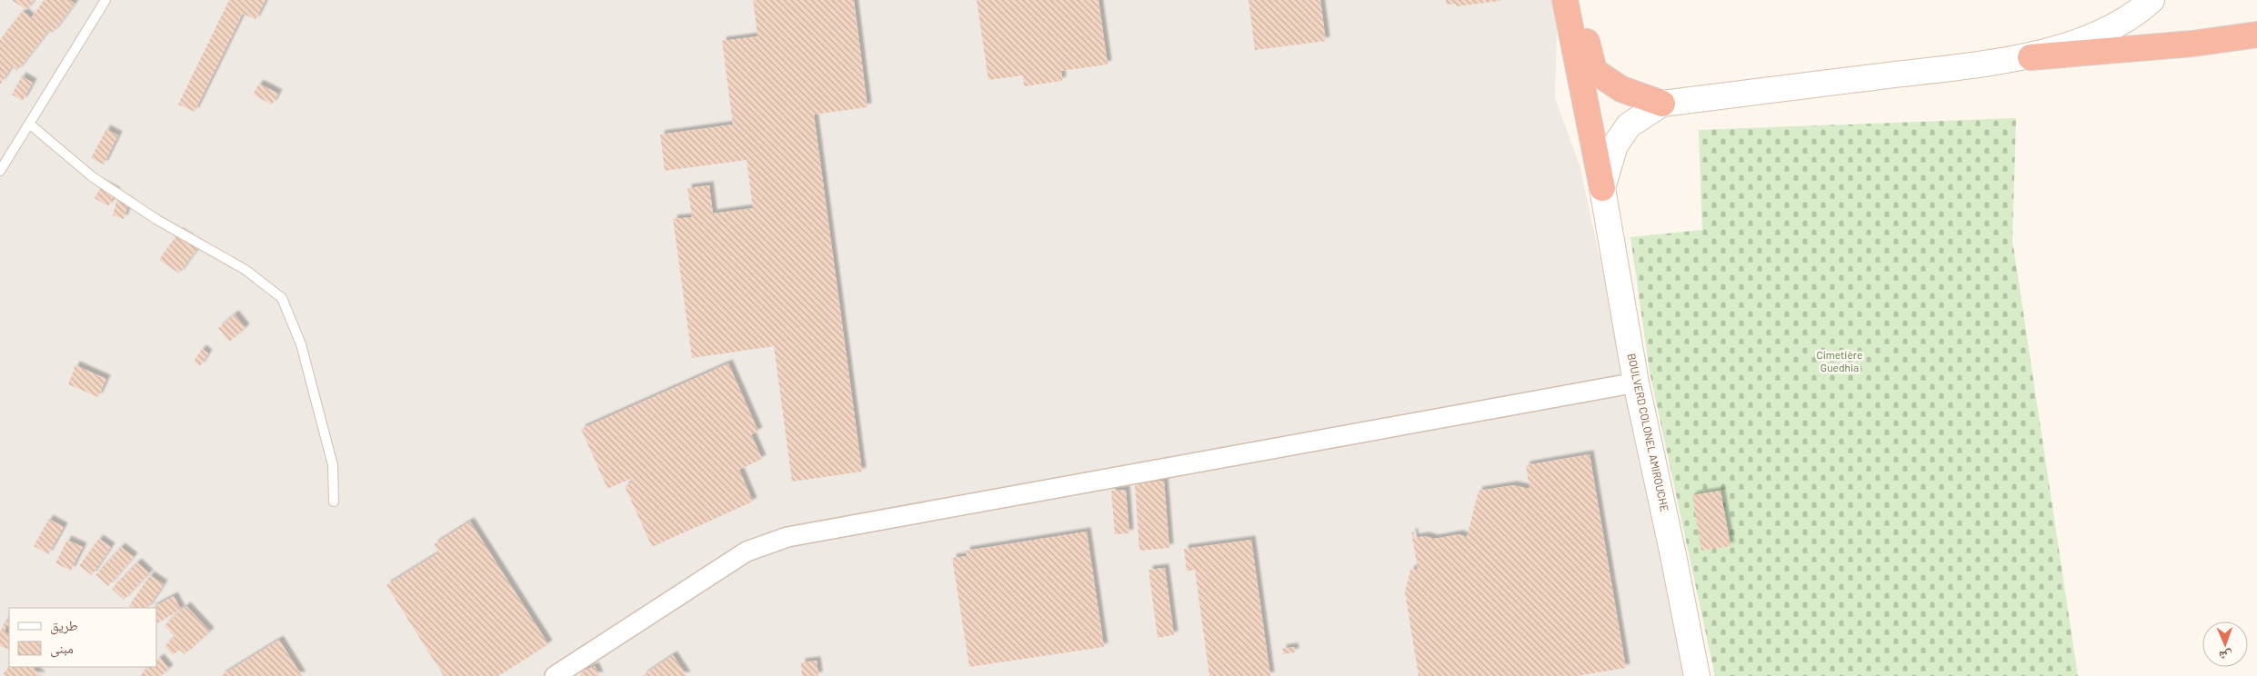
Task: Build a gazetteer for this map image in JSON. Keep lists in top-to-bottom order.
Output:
{
  "streets": {
    "main road": ["BOULVERD COLONEL AMIROUCHE"]
  },
  "parks": ["Cimetière Guedhia"],
  "legend": ["طريق", "مبنى"],
  "north": "bottom"
}
